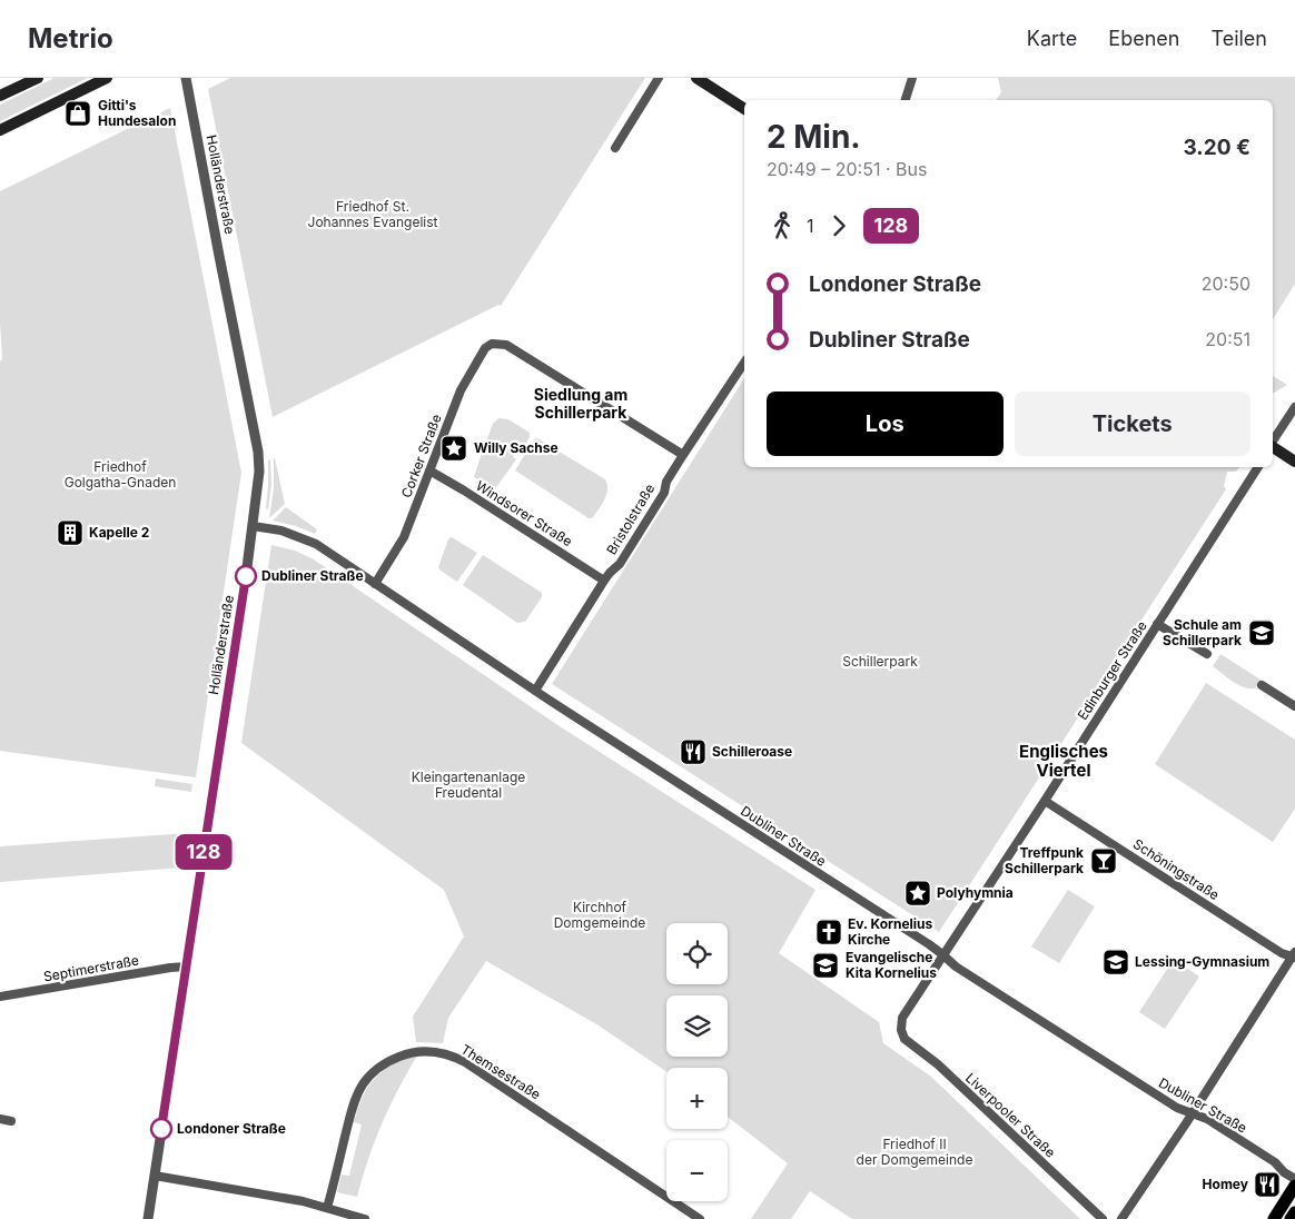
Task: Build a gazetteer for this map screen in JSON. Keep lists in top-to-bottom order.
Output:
{
  "streets": {
    "street": [
      "Holländerstraße",
      "Corker Straße",
      "Windsorer Straße",
      "Bristolstraße",
      "Edinburger Straße",
      "Dubliner Straße",
      "Schöningstraße",
      "Septimerstraße",
      "Themsestraße",
      "Liverpooler Straße"
    ]
  },
  "crossings": [
    ["Holländerstraße", "Dubliner Straße"],
    ["Holländerstraße", "Septimerstraße"],
    ["Corker Straße", "Windsorer Straße"],
    ["Corker Straße", "Bristolstraße"],
    ["Corker Straße", "Dubliner Straße"],
    ["Windsorer Straße", "Bristolstraße"],
    ["Bristolstraße", "Dubliner Straße"],
    ["Edinburger Straße", "Dubliner Straße"],
    ["Edinburger Straße", "Schöningstraße"],
    ["Edinburger Straße", "Liverpooler Straße"]
  ],
  "districts": ["Siedlung am Schillerpark", "Englisches Viertel"],
  "parks": [
    "Friedhof St. Johannes Evangelist",
    "Friedhof Golgatha-Gnaden",
    "Schillerpark",
    "Kleingartenanlage Freudental",
    "Kirchhof Domgemeinde",
    "Friedhof II der Domgemeinde"
  ],
  "places": {
    "shop": ["Gitti's Hundesalon"],
    "place": ["Willy Sachse", "Polyhymnia"],
    "building": ["Kapelle 2"],
    "other": ["Dubliner Straße", "Londoner Straße"],
    "school or university": ["Schule am Schillerpark", "Lessing-Gymnasium", "Evangelische Kita Kornelius"],
    "restaurant": ["Schilleroase", "Homey"],
    "bar": ["Treffpunk Schillerpark"],
    "church": ["Ev. Kornelius Kirche"]
  },
  "lines": ["bus line 128"],
  "page": {
    "header": "Metrio",
    "nav": ["Karte", "Ebenen", "Teilen"],
    "on_map": "128",
    "heading": ["2 Min.", "20:49 – 20:51 · Bus", "3.20 €"],
    "legs": ["1", "128"],
    "list": [
      {
        "name": "Londoner Straße",
        "value": "20:50"
      },
      {
        "name": "Dubliner Straße",
        "value": "20:51"
      }
    ],
    "buttons": ["Los", "Tickets"],
    "map_buttons": ["+", "−"]
  }
}
